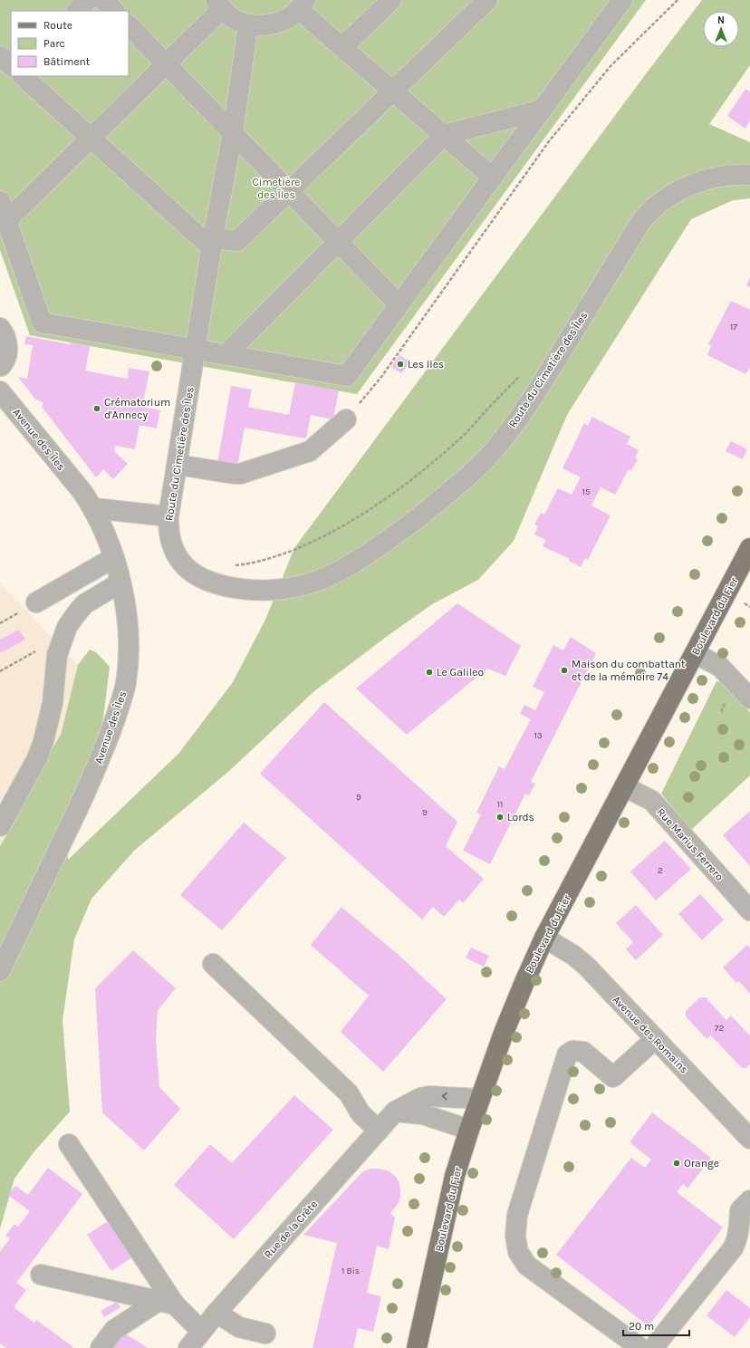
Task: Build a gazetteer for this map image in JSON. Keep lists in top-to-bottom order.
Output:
{
  "streets": {
    "main road": ["Boulevard du Fier"],
    "street": [
      "Route du Cimetière des Îles",
      "Avenue des Îles",
      "Rue Marius Ferrero",
      "Avenue des Romains",
      "Rue de la Crête"
    ]
  },
  "crossings": [
    ["Boulevard du Fier", "Rue Marius Ferrero"],
    ["Boulevard du Fier", "Avenue des Romains"],
    ["Boulevard du Fier", "Rue de la Crête"]
  ],
  "parks": ["Cimetière des Îles"],
  "places": [
    "Les Iles",
    "Crématorium d'Annecy",
    "Maison du combattant et de la mémoire 74",
    "Le Galileo",
    "Lords",
    "Orange"
  ],
  "house_numbers": [
    "17",
    "15",
    "13",
    "9",
    "11",
    "9",
    "2",
    "72",
    "1 Bis"
  ],
  "legend": ["Route", "Parc", "Bâtiment"],
  "scale_bar": "20 m",
  "north": "top"
}
